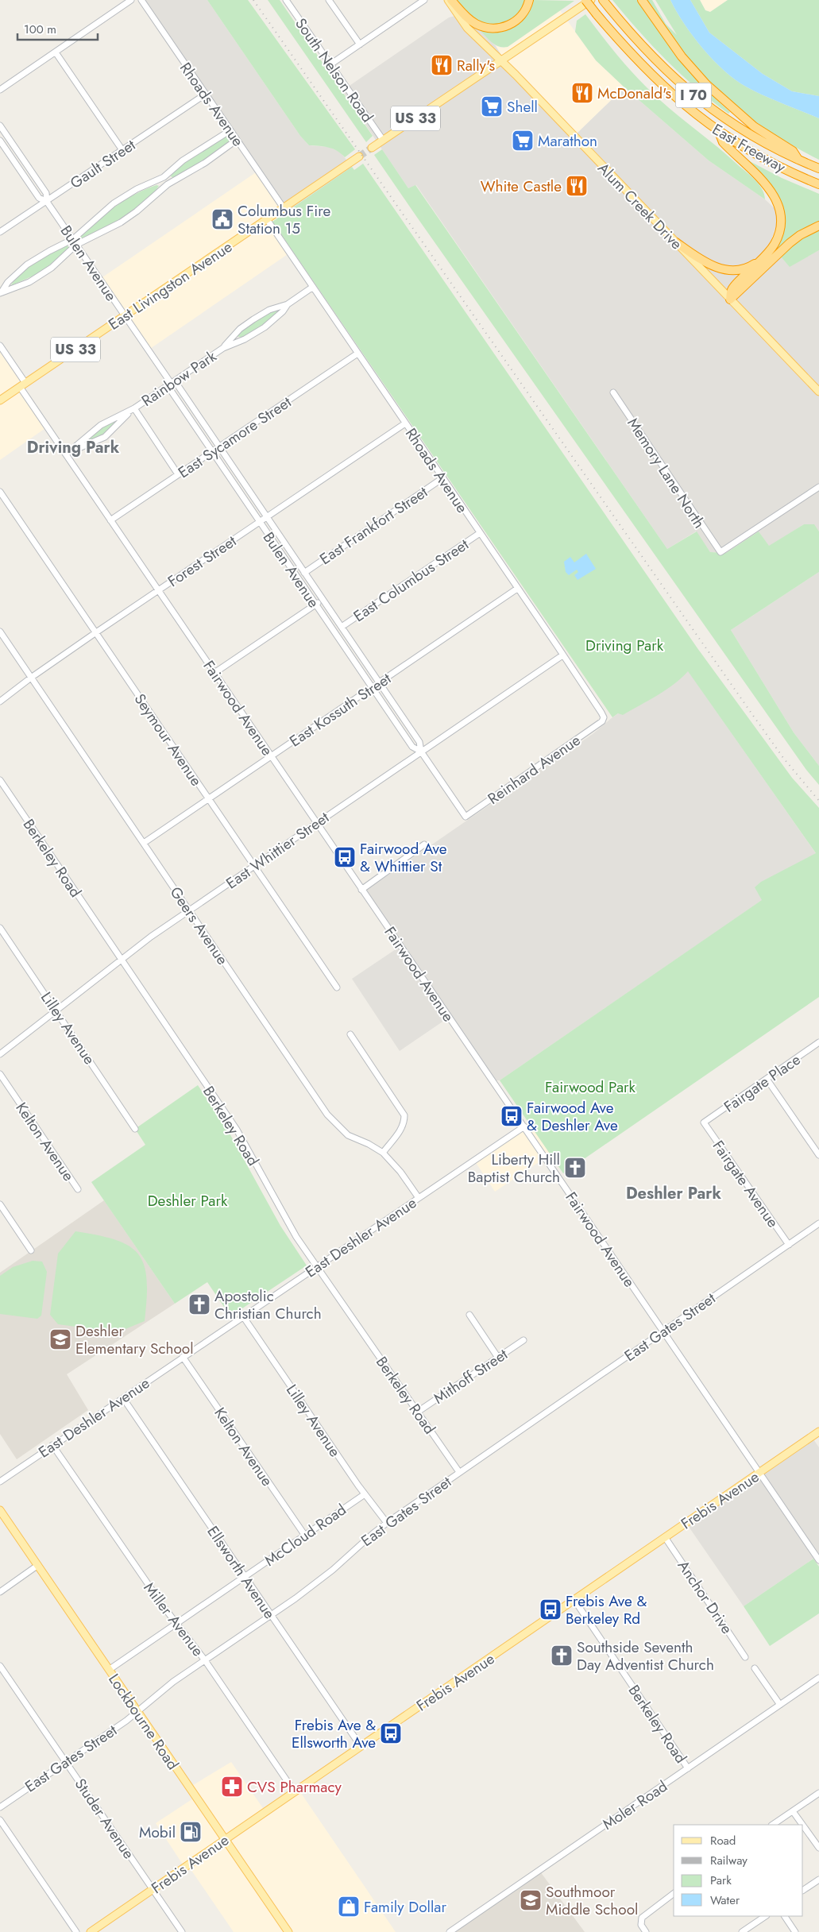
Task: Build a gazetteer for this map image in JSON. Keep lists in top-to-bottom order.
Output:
{
  "streets": {
    "highway": ["I 70", "East Freeway"],
    "main road": [
      "US 33",
      "Alum Creek Drive",
      "East Livingston Avenue",
      "Frebis Avenue",
      "Lockbourne Road"
    ],
    "street": [
      "South Nelson Road",
      "Rhoads Avenue",
      "Gault Street",
      "Bulen Avenue",
      "Rainbow Park",
      "East Sycamore Street",
      "Memory Lane North",
      "East Frankfort Street",
      "Forest Street",
      "East Columbus Street",
      "Fairwood Avenue",
      "East Kossuth Street",
      "Seymour Avenue",
      "Reinhard Avenue",
      "East Whittier Street",
      "Berkeley Road",
      "Geers Avenue",
      "Lilley Avenue",
      "Fairgate Place",
      "Kelton Avenue",
      "Fairgate Avenue",
      "East Deshler Avenue",
      "East Gates Street",
      "Mithoff Street",
      "McCloud Road",
      "Ellsworth Avenue",
      "Anchor Drive",
      "Miller Avenue",
      "Moler Road",
      "Studer Avenue"
    ]
  },
  "crossings": [
    ["South Nelson Road", "US 33"],
    ["Rhoads Avenue", "Gault Street"],
    ["Rhoads Avenue", "East Livingston Avenue"],
    ["Rhoads Avenue", "Rainbow Park"],
    ["Rhoads Avenue", "East Sycamore Street"],
    ["Rhoads Avenue", "East Frankfort Street"],
    ["Rhoads Avenue", "Forest Street"],
    ["Rhoads Avenue", "East Columbus Street"],
    ["Rhoads Avenue", "East Kossuth Street"],
    ["Rhoads Avenue", "Reinhard Avenue"],
    ["Rhoads Avenue", "East Whittier Street"],
    ["US 33", "Alum Creek Drive"],
    ["Gault Street", "Bulen Avenue"],
    ["Bulen Avenue", "East Livingston Avenue"],
    ["Bulen Avenue", "Rainbow Park"],
    ["Bulen Avenue", "East Sycamore Street"],
    ["Bulen Avenue", "East Frankfort Street"],
    ["Bulen Avenue", "Forest Street"],
    ["Bulen Avenue", "East Columbus Street"],
    ["Bulen Avenue", "East Kossuth Street"],
    ["Bulen Avenue", "Reinhard Avenue"],
    ["Bulen Avenue", "East Whittier Street"],
    ["East Livingston Avenue", "Fairwood Avenue"],
    ["Rainbow Park", "Fairwood Avenue"],
    ["East Sycamore Street", "Fairwood Avenue"],
    ["Forest Street", "Fairwood Avenue"],
    ["Forest Street", "Seymour Avenue"],
    ["Forest Street", "Geers Avenue"],
    ["Fairwood Avenue", "East Kossuth Street"],
    ["Fairwood Avenue", "East Whittier Street"],
    ["Fairwood Avenue", "East Deshler Avenue"],
    ["Fairwood Avenue", "East Gates Street"],
    ["Fairwood Avenue", "Frebis Avenue"],
    ["East Kossuth Street", "Seymour Avenue"],
    ["East Kossuth Street", "Geers Avenue"],
    ["Seymour Avenue", "East Whittier Street"],
    ["East Whittier Street", "Berkeley Road"],
    ["East Whittier Street", "Geers Avenue"],
    ["East Whittier Street", "Lilley Avenue"],
    ["Berkeley Road", "East Deshler Avenue"],
    ["Berkeley Road", "East Gates Street"],
    ["Berkeley Road", "Mithoff Street"],
    ["Berkeley Road", "Frebis Avenue"],
    ["Berkeley Road", "Moler Road"],
    ["Geers Avenue", "East Deshler Avenue"],
    ["Lilley Avenue", "East Deshler Avenue"],
    ["Lilley Avenue", "East Gates Street"],
    ["Lilley Avenue", "McCloud Road"],
    ["Fairgate Place", "Fairgate Avenue"],
    ["Kelton Avenue", "East Deshler Avenue"],
    ["Kelton Avenue", "McCloud Road"],
    ["Fairgate Avenue", "East Gates Street"],
    ["East Deshler Avenue", "Ellsworth Avenue"],
    ["East Deshler Avenue", "Miller Avenue"],
    ["East Gates Street", "Ellsworth Avenue"],
    ["East Gates Street", "Miller Avenue"],
    ["East Gates Street", "Lockbourne Road"],
    ["East Gates Street", "Studer Avenue"],
    ["Frebis Avenue", "Ellsworth Avenue"],
    ["Frebis Avenue", "Anchor Drive"],
    ["Frebis Avenue", "Miller Avenue"],
    ["Frebis Avenue", "Lockbourne Road"],
    ["Frebis Avenue", "Studer Avenue"],
    ["McCloud Road", "Ellsworth Avenue"],
    ["McCloud Road", "Miller Avenue"],
    ["McCloud Road", "Lockbourne Road"]
  ],
  "districts": ["Driving Park", "Deshler Park"],
  "parks": ["Driving Park", "Fairwood Park", "Deshler Park"],
  "places": {
    "restaurant": ["Rally's", "McDonald's", "White Castle"],
    "supermarket": ["Shell", "Marathon"],
    "public building": ["Columbus Fire Station 15"],
    "bus stop": [
      "Fairwood Ave & Whittier St",
      "Fairwood Ave & Deshler Ave",
      "Frebis Ave & Berkeley Rd",
      "Frebis Ave & Ellsworth Ave"
    ],
    "church": ["Liberty Hill Baptist Church", "Apostolic Christian Church", "Southside Seventh Day Adventist Church"],
    "school or university": ["Deshler Elementary School", "Southmoor Middle School"],
    "pharmacy": ["CVS Pharmacy"],
    "fuel station": ["Mobil"],
    "shop": ["Family Dollar"]
  },
  "legend": [
    "Road",
    "Railway",
    "Park",
    "Water"
  ],
  "scale_bar": "100 m"
}
